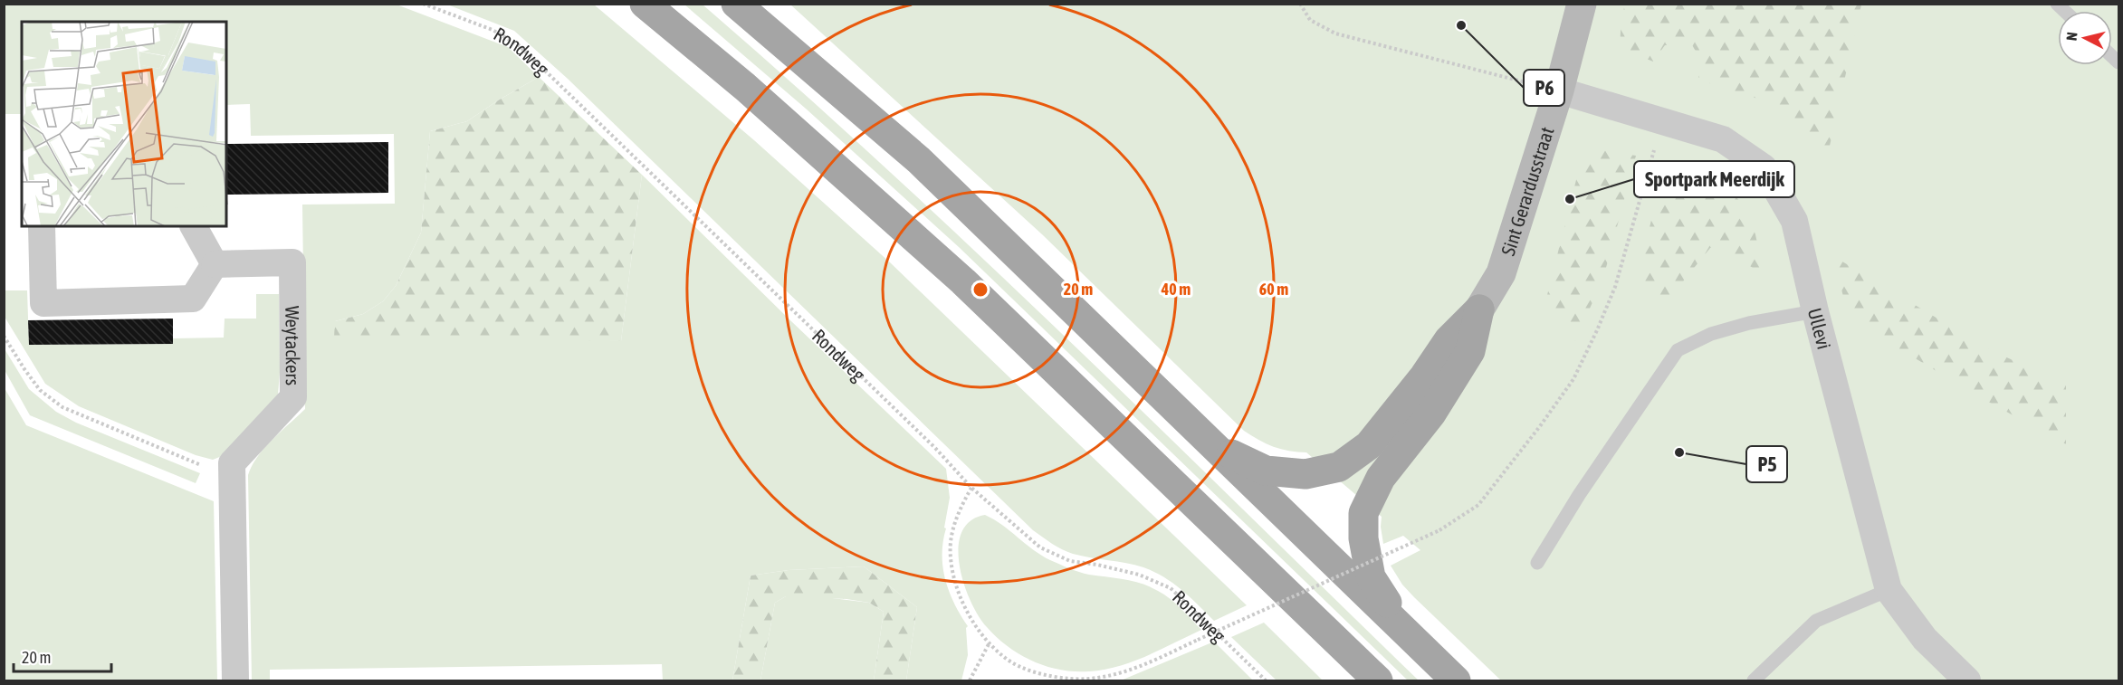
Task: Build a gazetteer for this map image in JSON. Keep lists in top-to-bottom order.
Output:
{
  "streets": {
    "street": ["Sint Gerardusstraat", "Ullevi", "Weytackers"],
    "path": ["Rondweg"]
  },
  "crossings": [
    ["Sint Gerardusstraat", "Ullevi"]
  ],
  "places": ["P6", "Sportpark Meerdijk", "P5"],
  "scale_bar": "20 m",
  "north": "left",
  "rings": ["20 m", "40 m", "60 m"]
}
